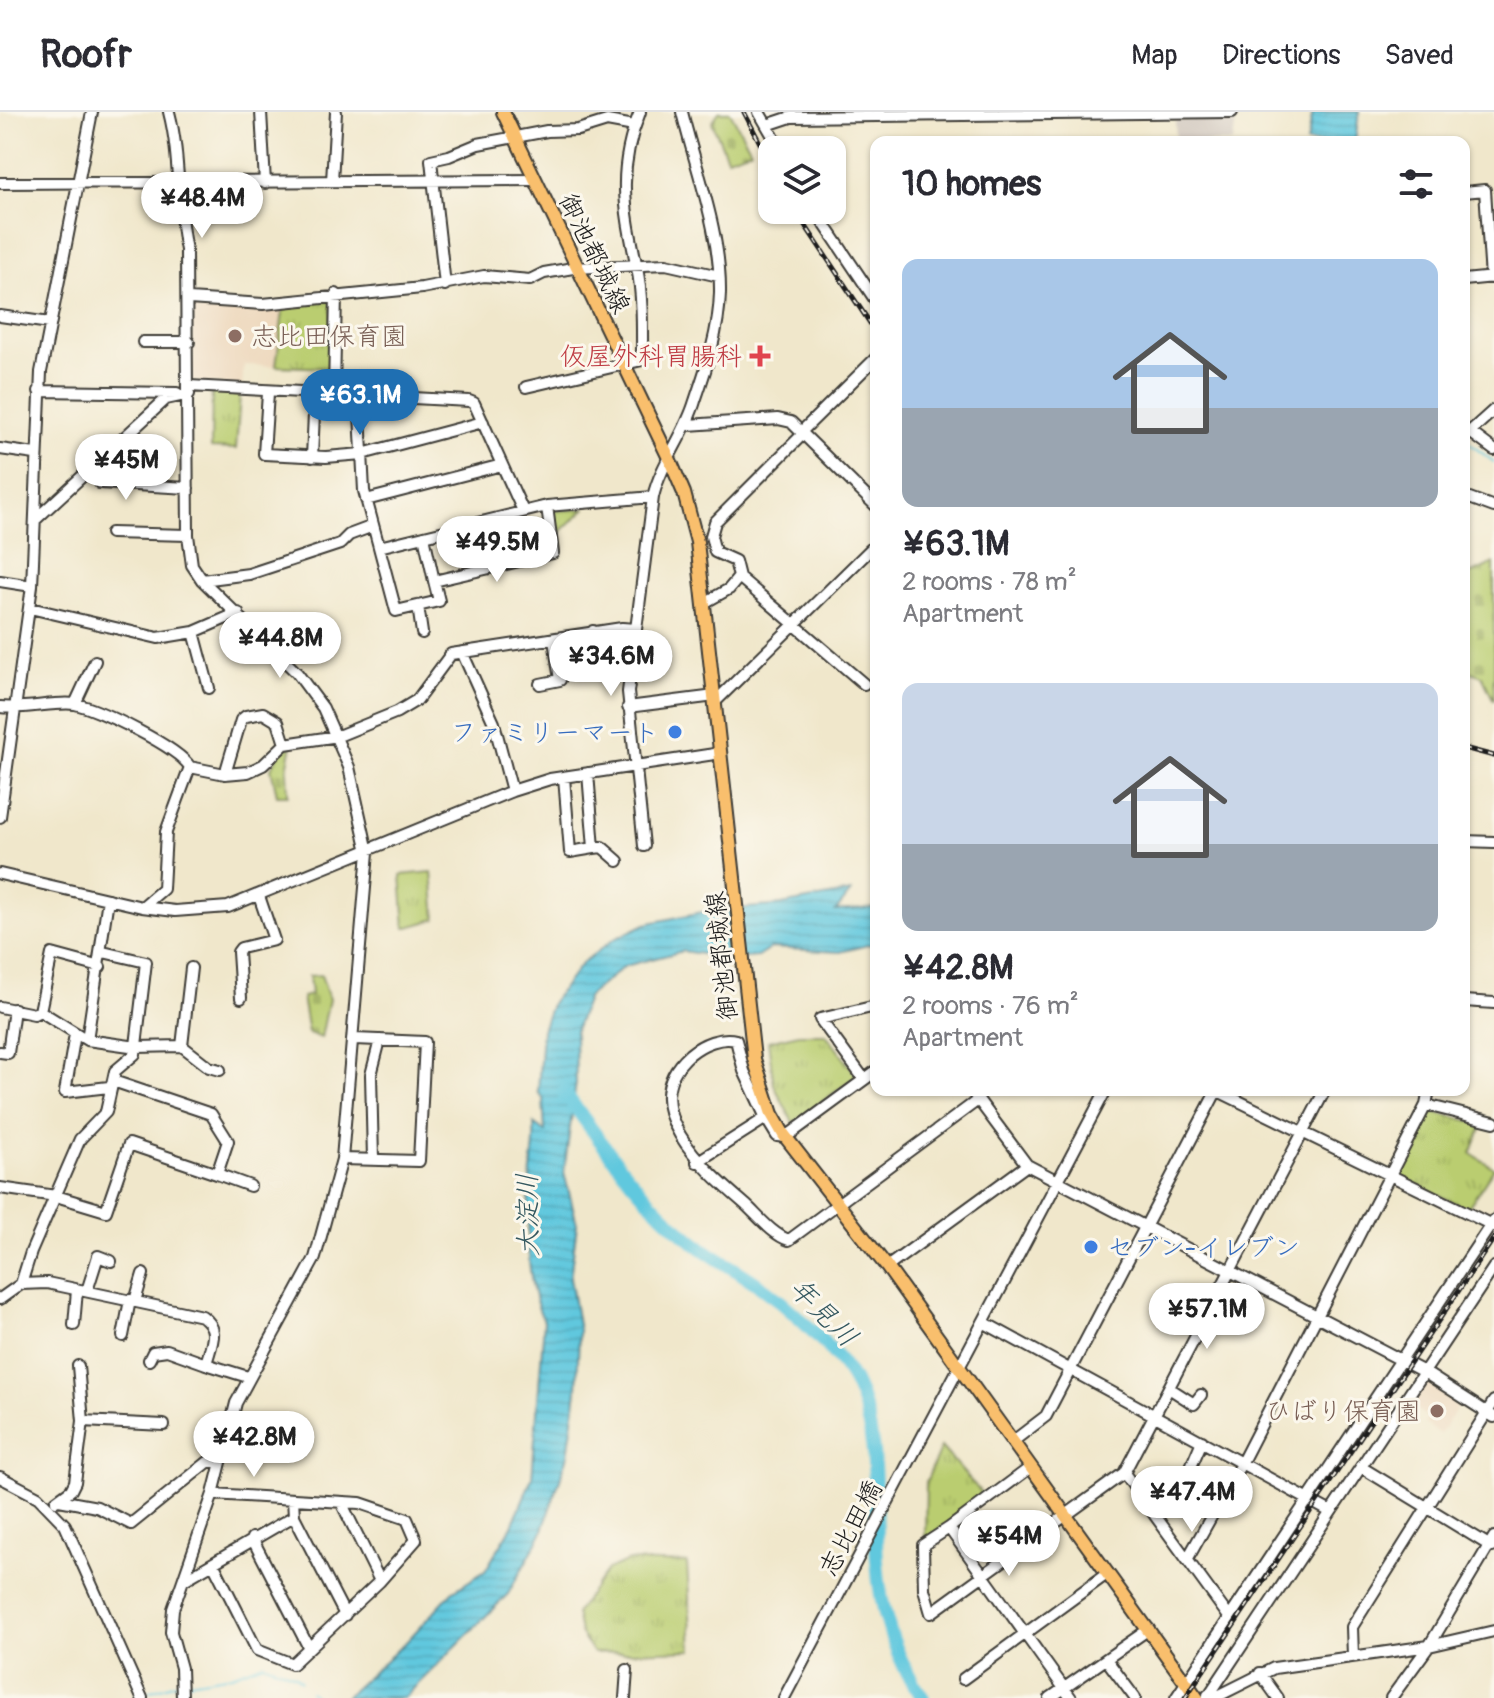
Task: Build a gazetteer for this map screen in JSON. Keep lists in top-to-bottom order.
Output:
{
  "streets": {
    "main road": ["御池都城線"],
    "street": ["志比田橋"]
  },
  "crossings": [
    ["御池都城線", "志比田橋"]
  ],
  "water": ["大淀川", "年見川"],
  "places": {
    "other": [
      "志比田保育園",
      "ファミリーマート",
      "セブン-イレブン",
      "ひばり保育園"
    ],
    "health": ["仮屋外科胃腸科"]
  },
  "page": {
    "header": "Roofr",
    "nav": ["Map", "Directions", "Saved"],
    "heading": "10 homes",
    "price": [
      "¥48.4M",
      "¥63.1M",
      "¥45M",
      "¥49.5M",
      "¥44.8M",
      "¥34.6M",
      "¥57.1M",
      "¥42.8M",
      "¥47.4M",
      "¥54M"
    ],
    "list": [
      {
        "name": "¥63.1M",
        "note": "2 rooms · 78 m² · Apartment"
      },
      {
        "name": "¥42.8M",
        "note": "2 rooms · 76 m² · Apartment"
      }
    ]
  }
}
